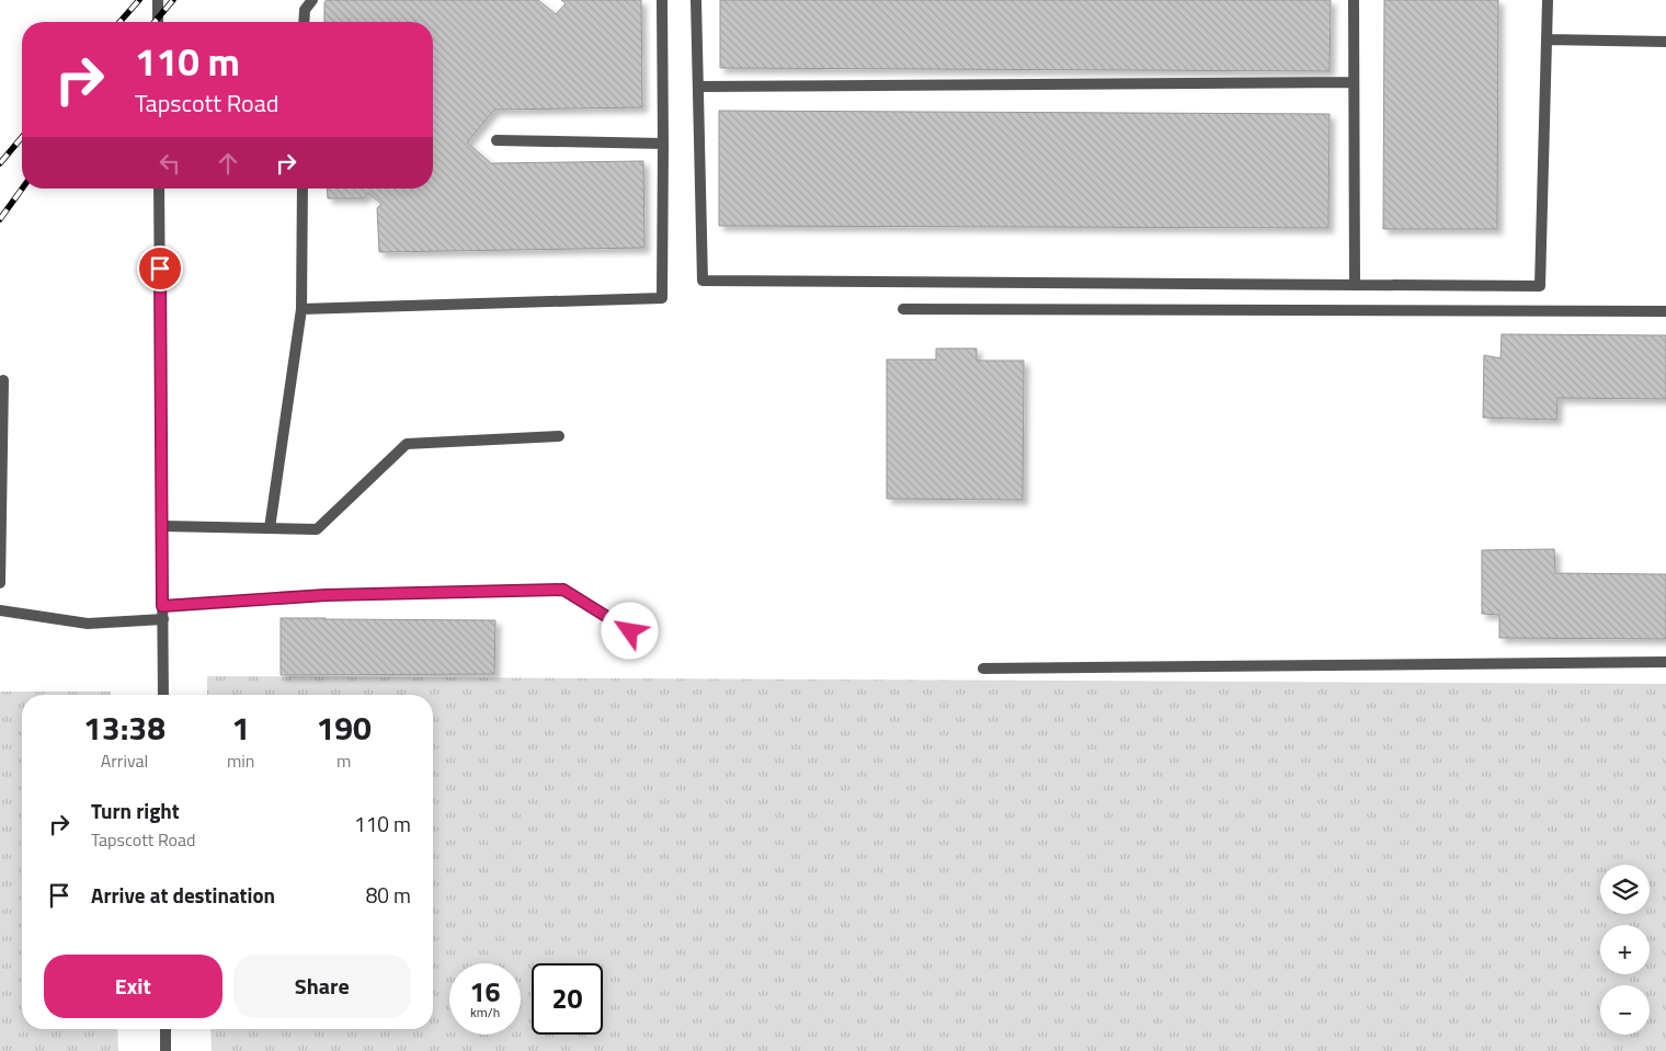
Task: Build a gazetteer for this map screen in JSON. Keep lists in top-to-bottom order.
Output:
{
  "page": {
    "turn": ["110 m", "Tapscott Road"],
    "eta": [
      "13:38",
      "Arrival",
      "1",
      "min",
      "190",
      "m"
    ],
    "list": [
      {
        "name": "Turn right",
        "note": "Tapscott Road",
        "value": "110 m"
      },
      {
        "name": "Arrive at destination",
        "value": "80 m"
      }
    ],
    "map_buttons": ["+", "−"],
    "buttons": ["Exit", "Share"],
    "speed": "16 km/h",
    "limit": "20"
  }
}
